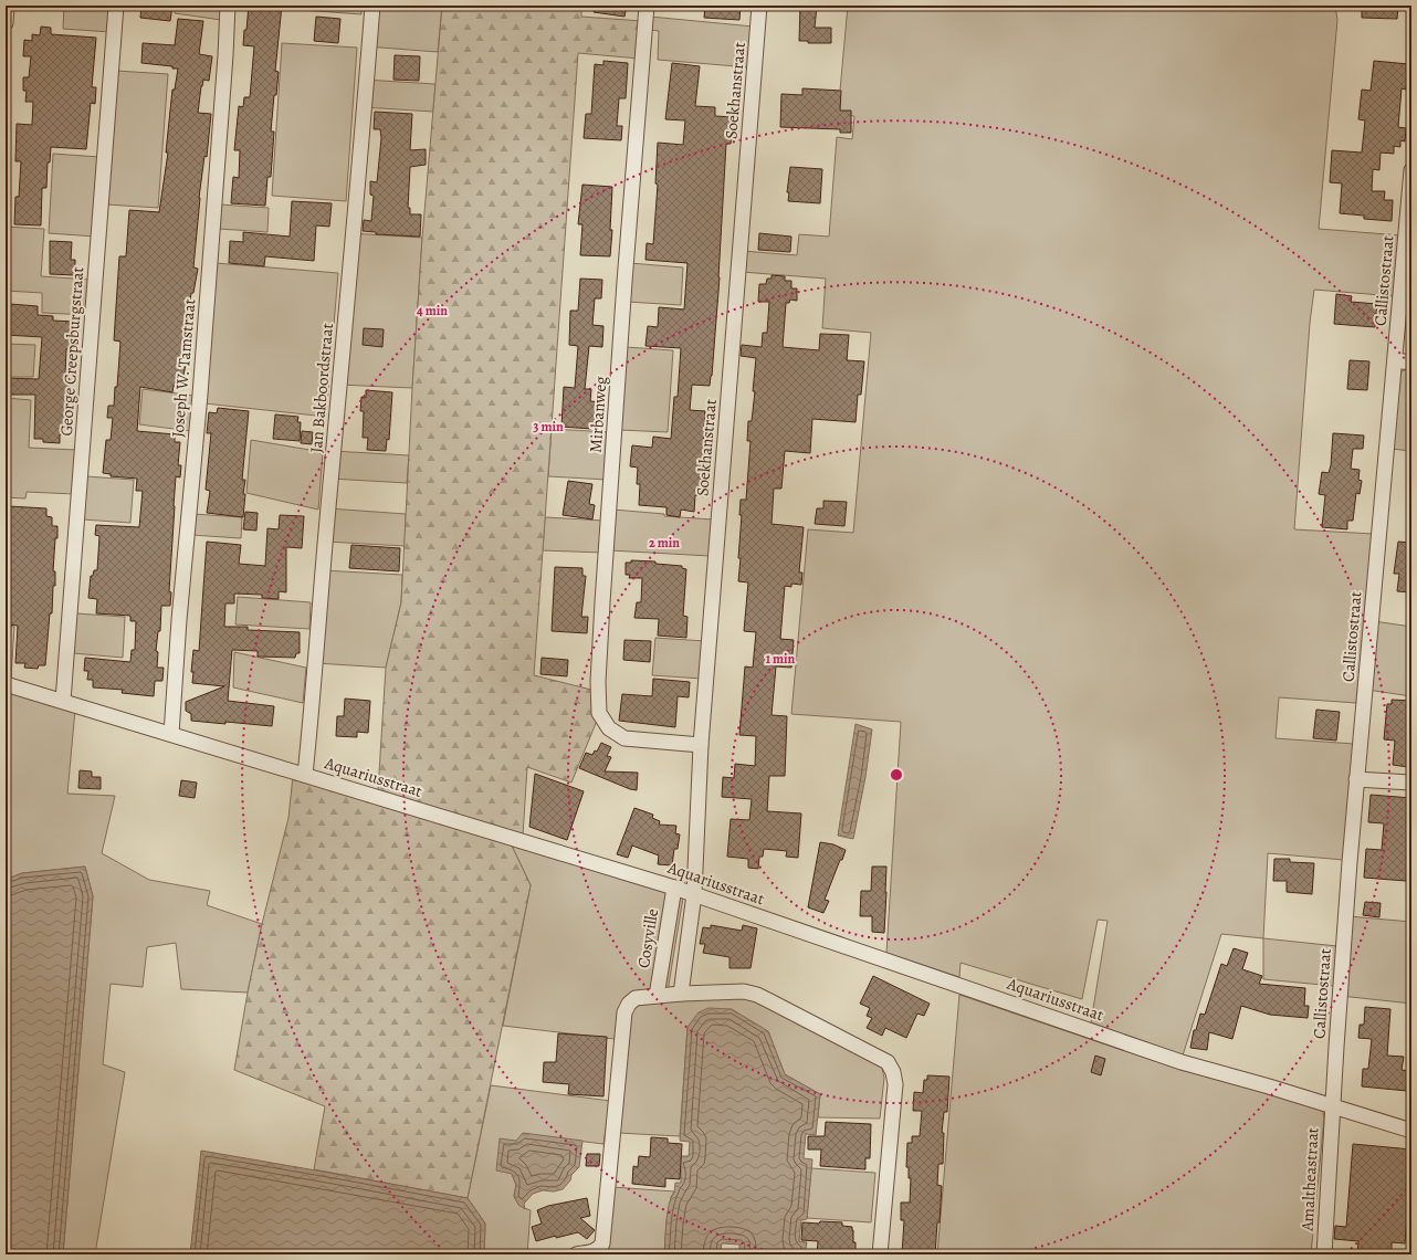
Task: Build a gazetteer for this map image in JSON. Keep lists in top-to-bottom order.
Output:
{
  "streets": {
    "street": [
      "Soekhanstraat",
      "Callistostraat",
      "George Creepsburgstraat",
      "Joseph W. Tamstraat",
      "Jan Bakboordstraat",
      "Mirbanweg",
      "Aquariusstraat",
      "Cosyville",
      "Amaltheastraat"
    ]
  },
  "crossings": [
    ["Soekhanstraat", "Mirbanweg"],
    ["Soekhanstraat", "Aquariusstraat"],
    ["Callistostraat", "Aquariusstraat"],
    ["Callistostraat", "Amaltheastraat"],
    ["George Creepsburgstraat", "Aquariusstraat"],
    ["Joseph W. Tamstraat", "Aquariusstraat"],
    ["Jan Bakboordstraat", "Aquariusstraat"],
    ["Aquariusstraat", "Cosyville"],
    ["Aquariusstraat", "Amaltheastraat"]
  ],
  "rings": [
    "4 min",
    "3 min",
    "2 min",
    "1 min"
  ]
}
